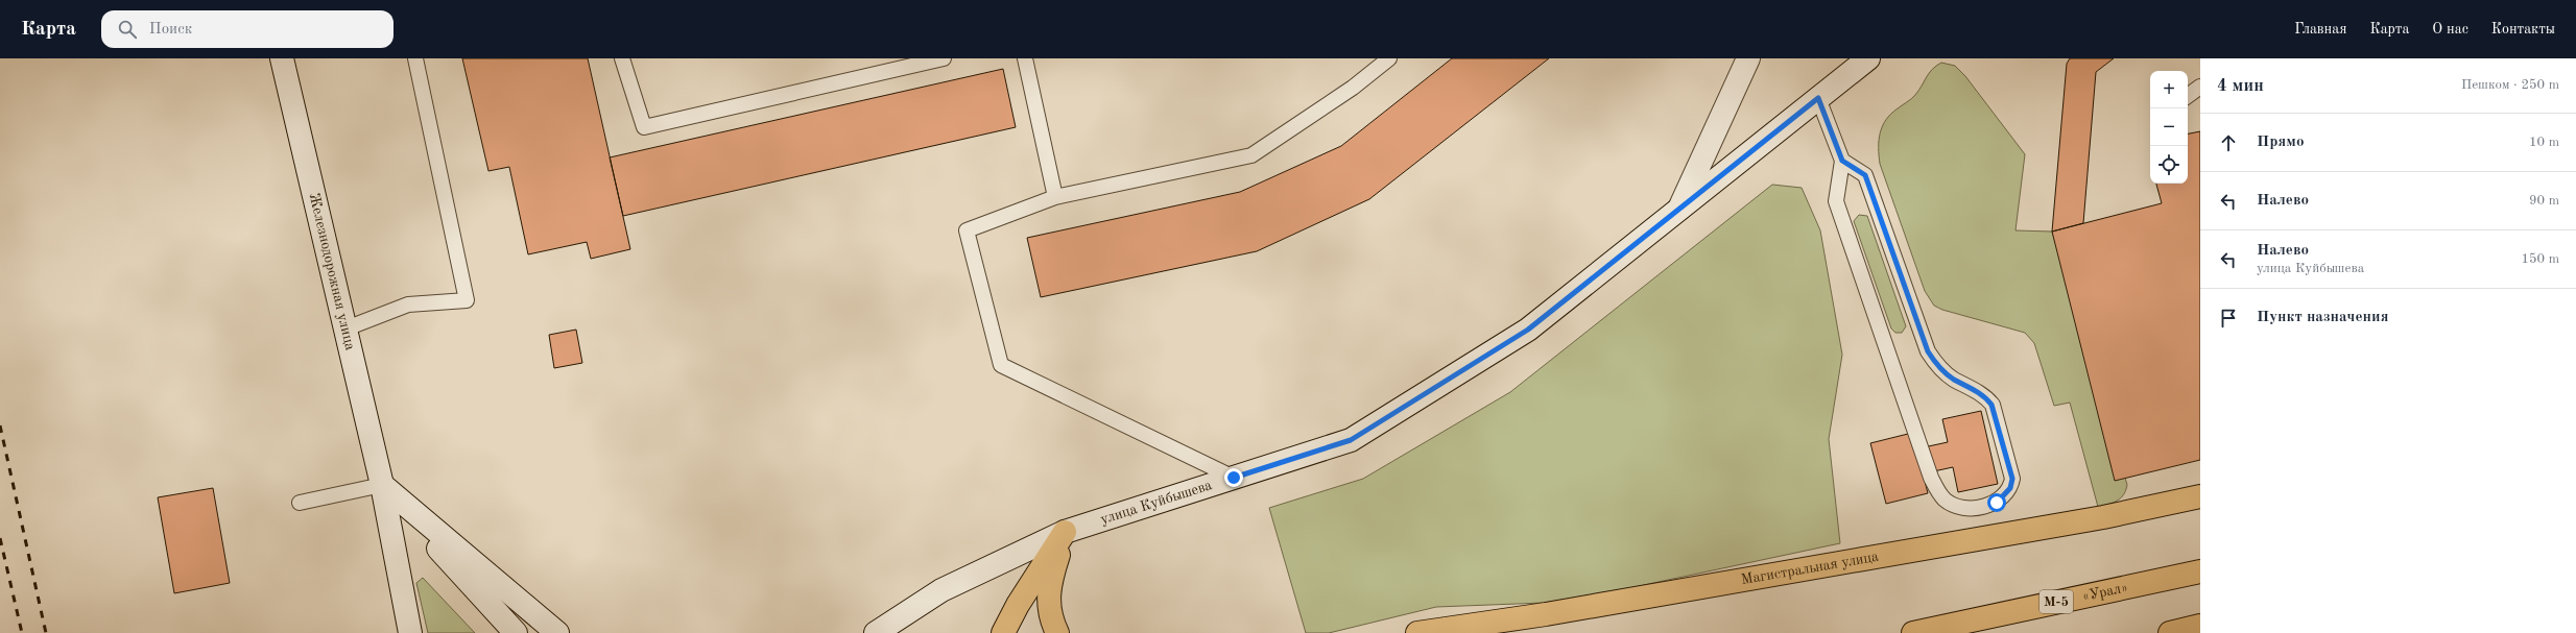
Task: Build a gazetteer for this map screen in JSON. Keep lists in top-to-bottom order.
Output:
{
  "streets": {
    "main road": [
      "Железнодорожная улица",
      "улица Куйбышева",
      "Магистральная улица",
      "«Урал»",
      "М-5"
    ]
  },
  "page": {
    "header": "Карта",
    "search": "Поиск",
    "nav": [
      "Главная",
      "Карта",
      "О нас",
      "Контакты"
    ],
    "heading": ["4 мин", "Пешком · 250 m"],
    "map_buttons": ["+", "−"],
    "list": [
      ["Прямо", "10 m"],
      ["Налево", "90 m"],
      ["Налево", "улица Куйбышева", "150 m"],
      "Пункт назначения"
    ]
  }
}
